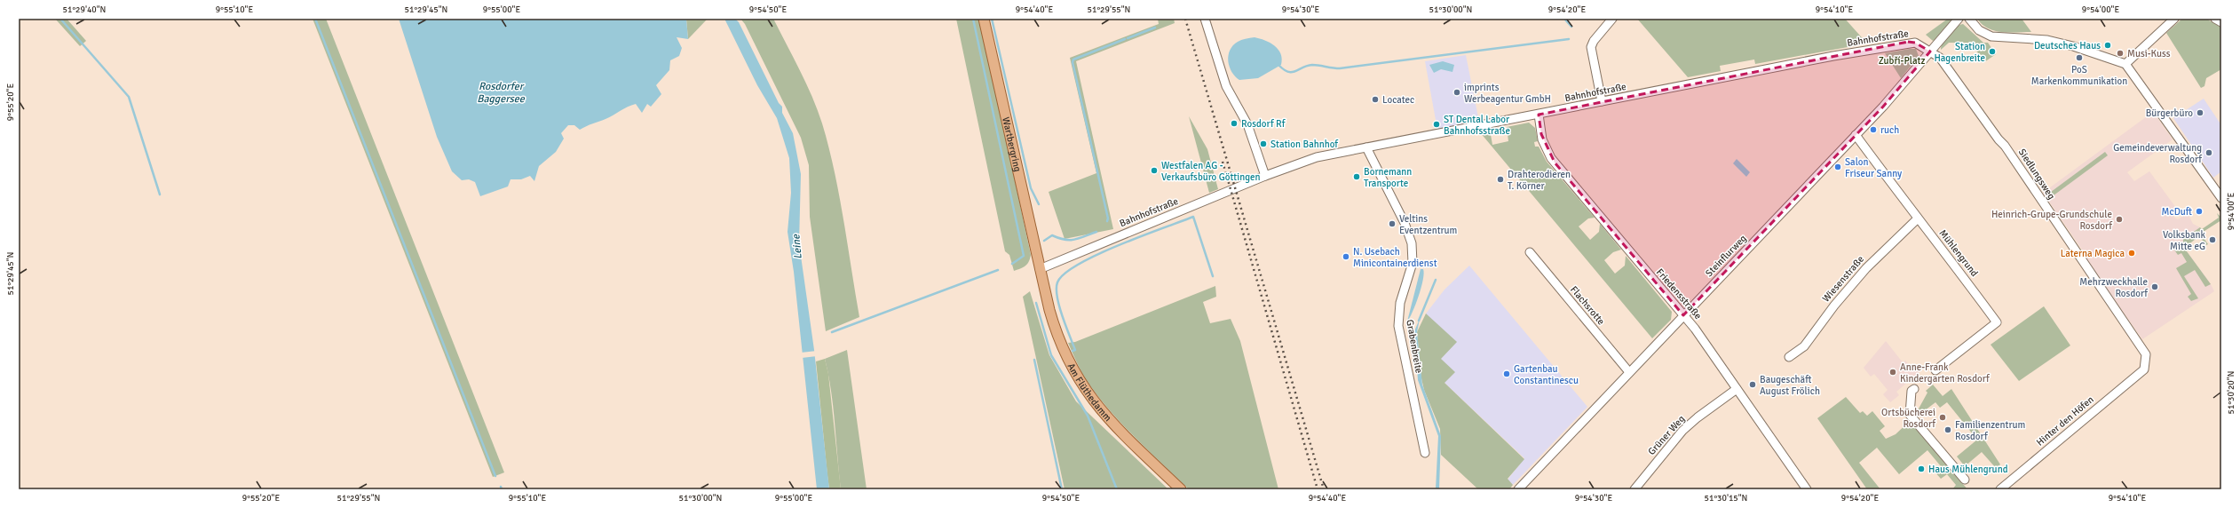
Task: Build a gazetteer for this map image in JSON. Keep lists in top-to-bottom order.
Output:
{
  "streets": {
    "main road": ["Wartbergring", "Am Flüthedamm"],
    "street": [
      "Bahnhofstraße",
      "Siedlungsweg",
      "Mühlengrund",
      "Steinflurweg",
      "Wiesenstraße",
      "Friedensstraße",
      "Flachsrotte",
      "Grabenbreite",
      "Hinter den Höfen",
      "Grüner Weg"
    ]
  },
  "crossings": [
    ["Bahnhofstraße", "Wartbergring"],
    ["Bahnhofstraße", "Siedlungsweg"],
    ["Bahnhofstraße", "Steinflurweg"],
    ["Bahnhofstraße", "Friedensstraße"],
    ["Bahnhofstraße", "Grabenbreite"],
    ["Bahnhofstraße", "Am Flüthedamm"],
    ["Wartbergring", "Am Flüthedamm"],
    ["Siedlungsweg", "Steinflurweg"],
    ["Siedlungsweg", "Hinter den Höfen"],
    ["Mühlengrund", "Steinflurweg"],
    ["Mühlengrund", "Wiesenstraße"],
    ["Steinflurweg", "Friedensstraße"],
    ["Steinflurweg", "Flachsrotte"],
    ["Friedensstraße", "Grüner Weg"]
  ],
  "water": ["Rosdorfer Baggersee", "Leine"],
  "parks": ["Zubří-Platz"],
  "places": [
    "Deutsches Haus",
    "Station Hagenbreite",
    "Musi-Kuss",
    "PoS Markenkommunikation",
    "imprints Werbeagentur GmbH",
    "Locatec",
    "Bürgerbüro",
    "Rosdorf Rf",
    "ST Dental Labor Bahnhofsstraße",
    "ruch",
    "Station Bahnhof",
    "Gemeindeverwaltung Rosdorf",
    "Salon Friseur Sanny",
    "Westfalen AG - Verkaufsbüro Göttingen",
    "Bornemann Transporte",
    "Drahterodieren T. Körner",
    "McDuft",
    "Heinrich-Grupe-Grundschule Rosdorf",
    "Veltins Eventzentrum",
    "Volksbank Mitte eG",
    "Laterna Magica",
    "N. Usebach Minicontainerdienst",
    "Mehrzweckhalle Rosdorf",
    "Anne-Frank Kindergarten Rosdorf",
    "Gartenbau Constantinescu",
    "Baugeschäft August Frölich",
    "Ortsbücherei Rosdorf",
    "Familienzentrum Rosdorf",
    "Haus Mühlengrund"
  ],
  "coordinates": [
    "51°29'40\"N",
    "9°55'10\"E",
    "51°29'45\"N",
    "9°55'00\"E",
    "9°54'50\"E",
    "9°54'40\"E",
    "51°29'55\"N",
    "9°54'30\"E",
    "51°30'00\"N",
    "9°54'20\"E",
    "9°54'10\"E",
    "9°54'00\"E",
    "9°55'20\"E",
    "51°30'20\"N",
    "51°30'15\"N"
  ]
}
